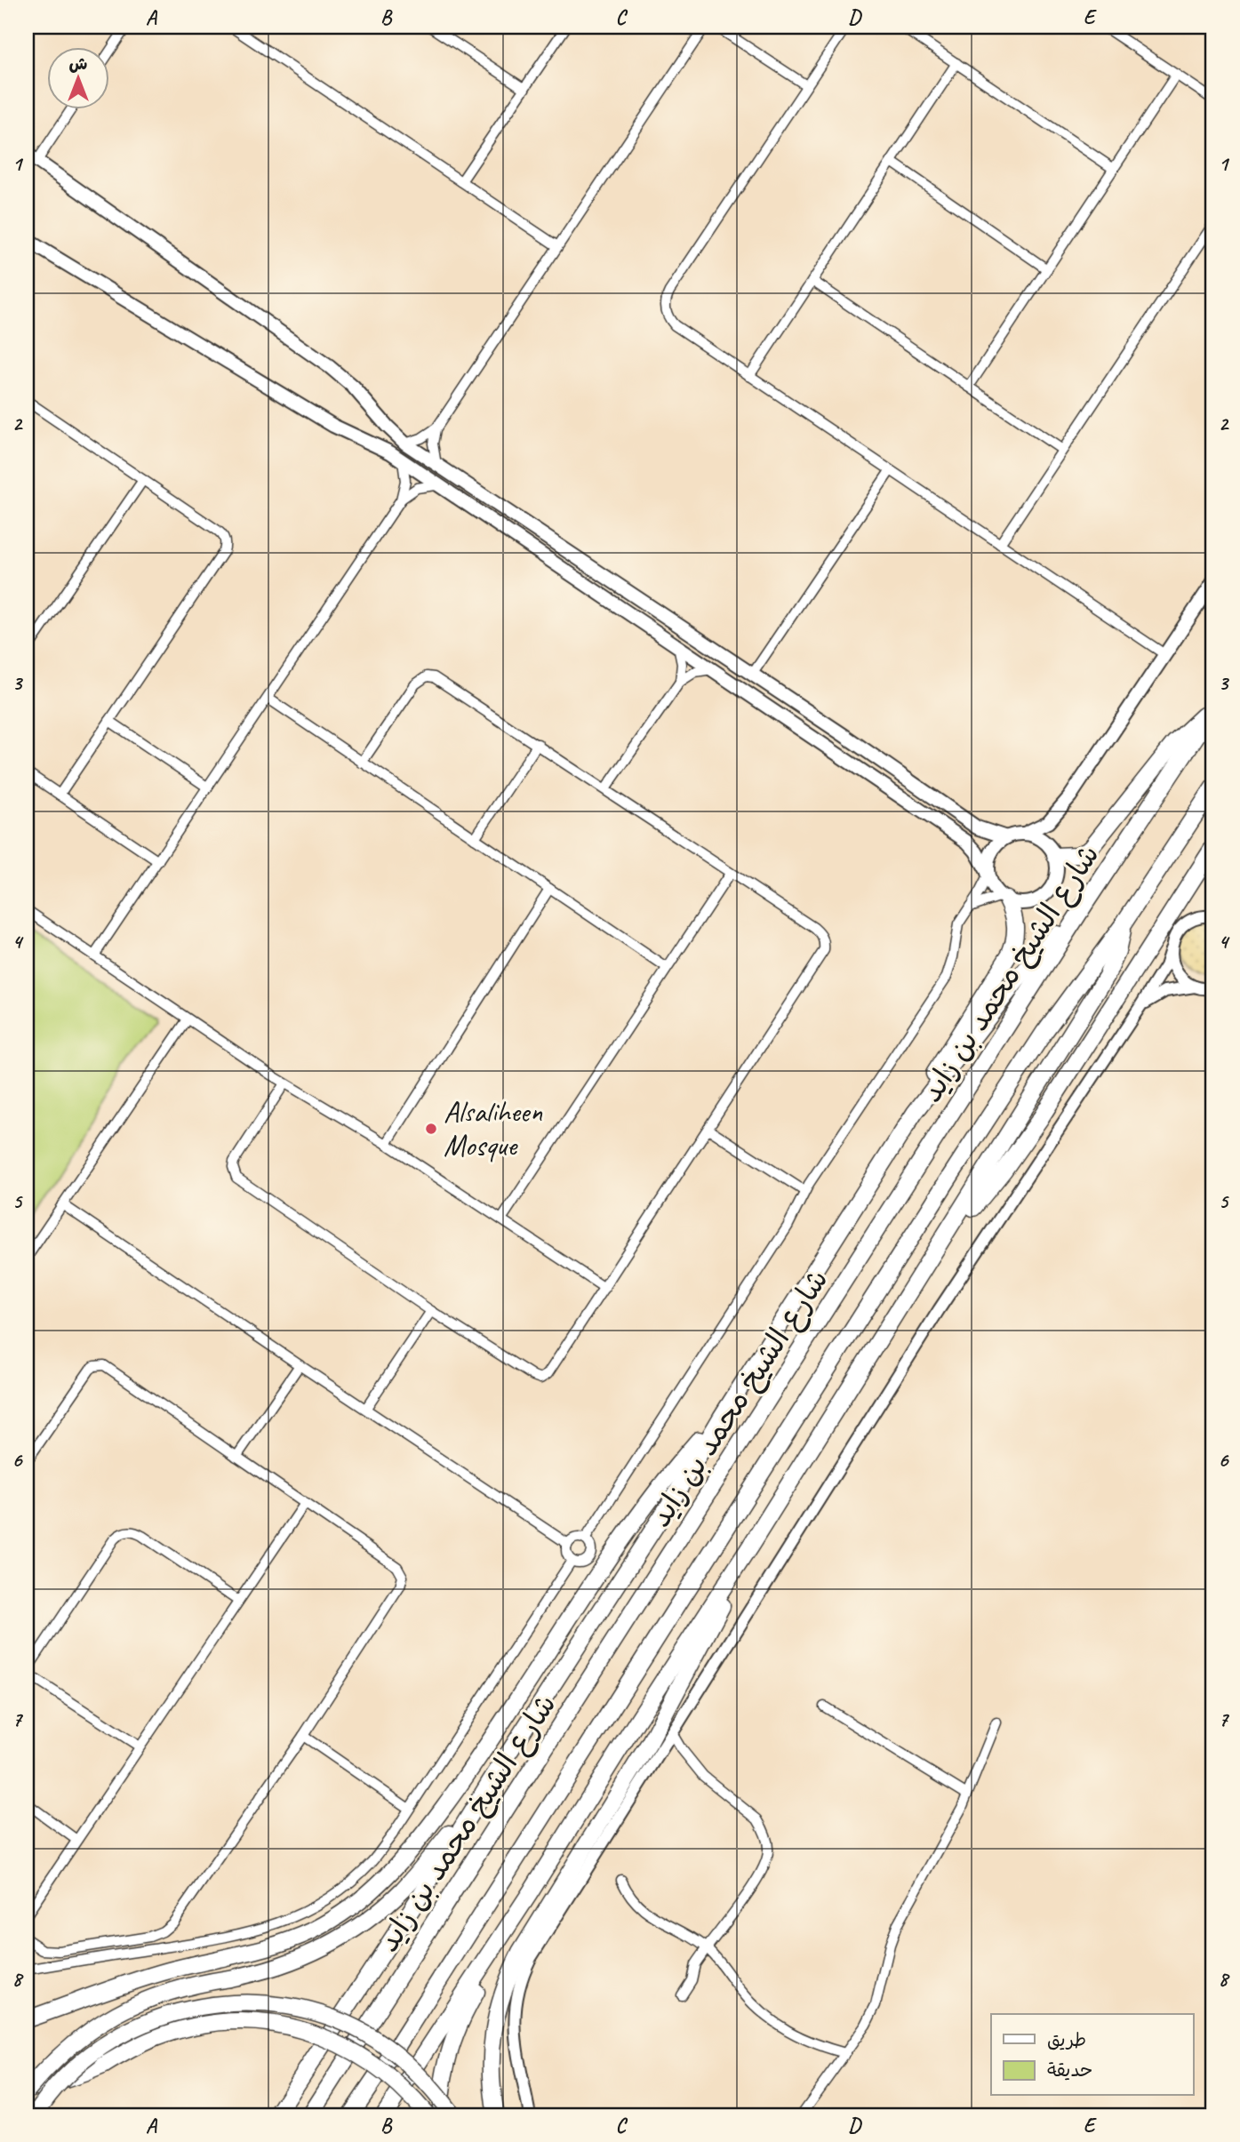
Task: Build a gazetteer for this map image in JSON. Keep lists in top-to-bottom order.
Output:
{
  "streets": {
    "highway": ["شارع الشيخ محمد بن زايد"]
  },
  "places": ["Alsaliheen Mosque"],
  "legend": ["طريق", "حديقة"],
  "north": "top",
  "grid": {
    "columns": [
      "A",
      "B",
      "C",
      "D",
      "E"
    ],
    "rows": [
      "1",
      "2",
      "3",
      "4",
      "5",
      "6",
      "7",
      "8"
    ]
  }
}
